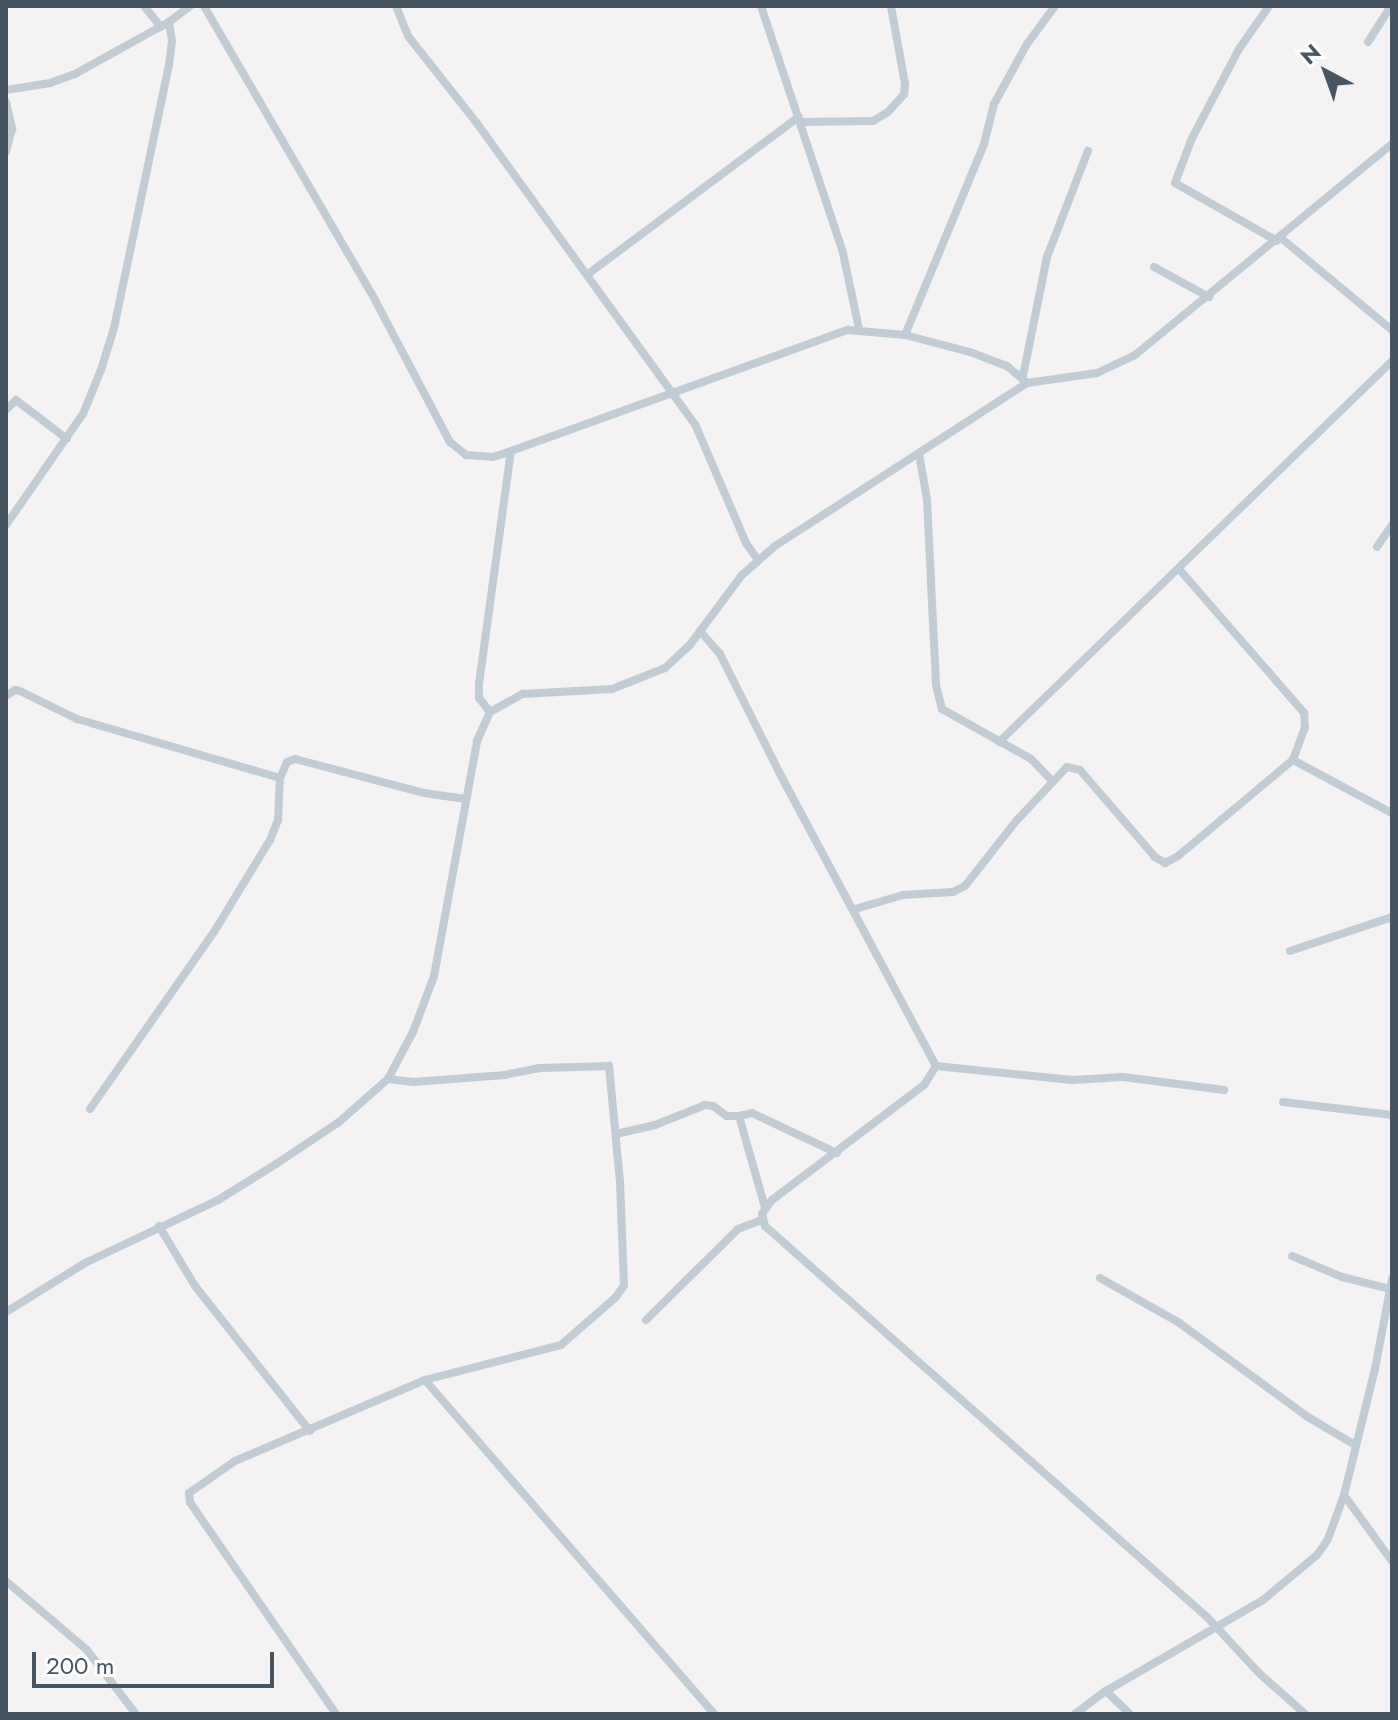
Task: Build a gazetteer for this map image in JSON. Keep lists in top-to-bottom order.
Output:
{
  "scale_bar": "200 m",
  "north": "top left"
}
